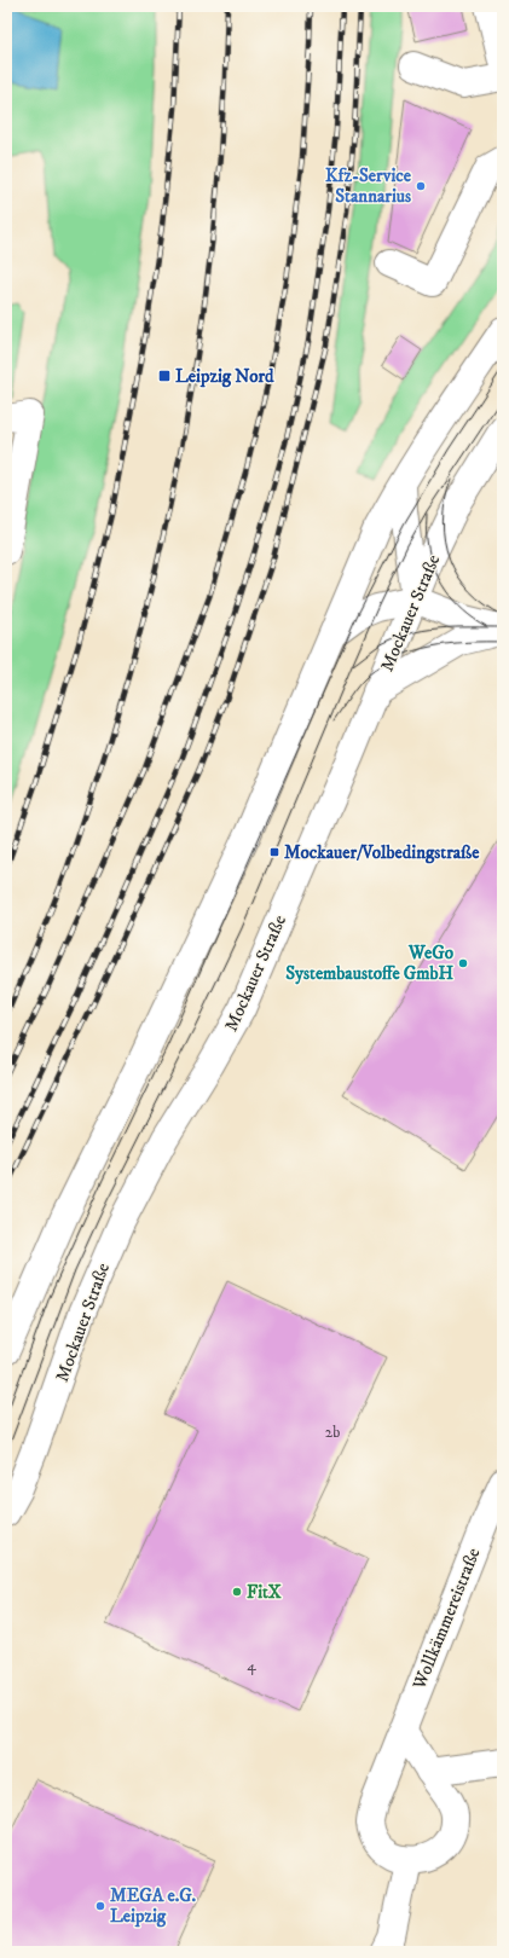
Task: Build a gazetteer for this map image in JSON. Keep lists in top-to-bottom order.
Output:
{
  "streets": {
    "main road": ["Mockauer Straße", "Wollkämmereistraße"]
  },
  "places": {
    "other": [
      "Kfz-Service Stannarius",
      "WeGo Systembaustoffe GmbH",
      "FitX",
      "MEGA e.G. Leipzig"
    ],
    "transit": ["Leipzig Nord", "Mockauer/Volbedingstraße"]
  },
  "house_numbers": ["2b", "4"]
}
